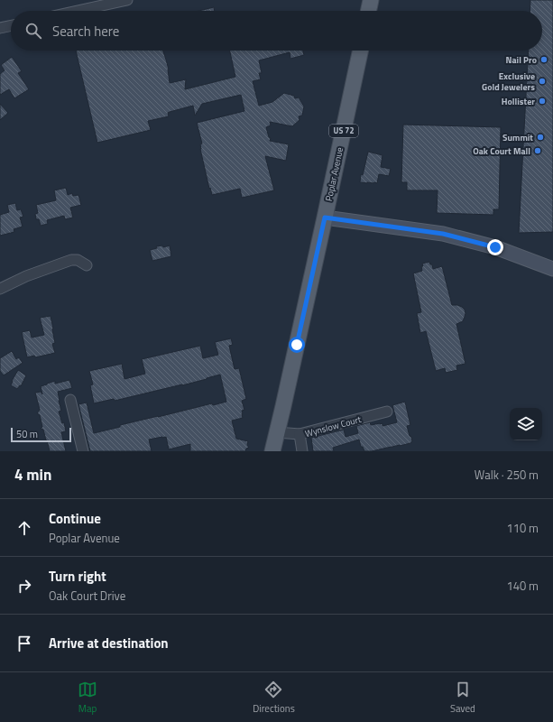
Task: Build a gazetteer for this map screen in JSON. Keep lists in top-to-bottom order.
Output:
{
  "streets": {
    "main road": ["US 72", "Poplar Avenue"],
    "street": ["Wynslow Court"]
  },
  "crossings": [
    ["Poplar Avenue", "Wynslow Court"]
  ],
  "places": [
    "Nail Pro",
    "Exclusive Gold Jewelers",
    "Hollister",
    "Summit",
    "Oak Court Mall"
  ],
  "scale_bar": "50 m",
  "page": {
    "search": "Search here",
    "scale": "50 m",
    "heading": ["4 min", "Walk · 250 m"],
    "list": [
      ["Continue", "Poplar Avenue", "110 m"],
      ["Turn right", "Oak Court Drive", "140 m"],
      "Arrive at destination"
    ],
    "nav": ["Map", "Directions", "Saved"]
  }
}
